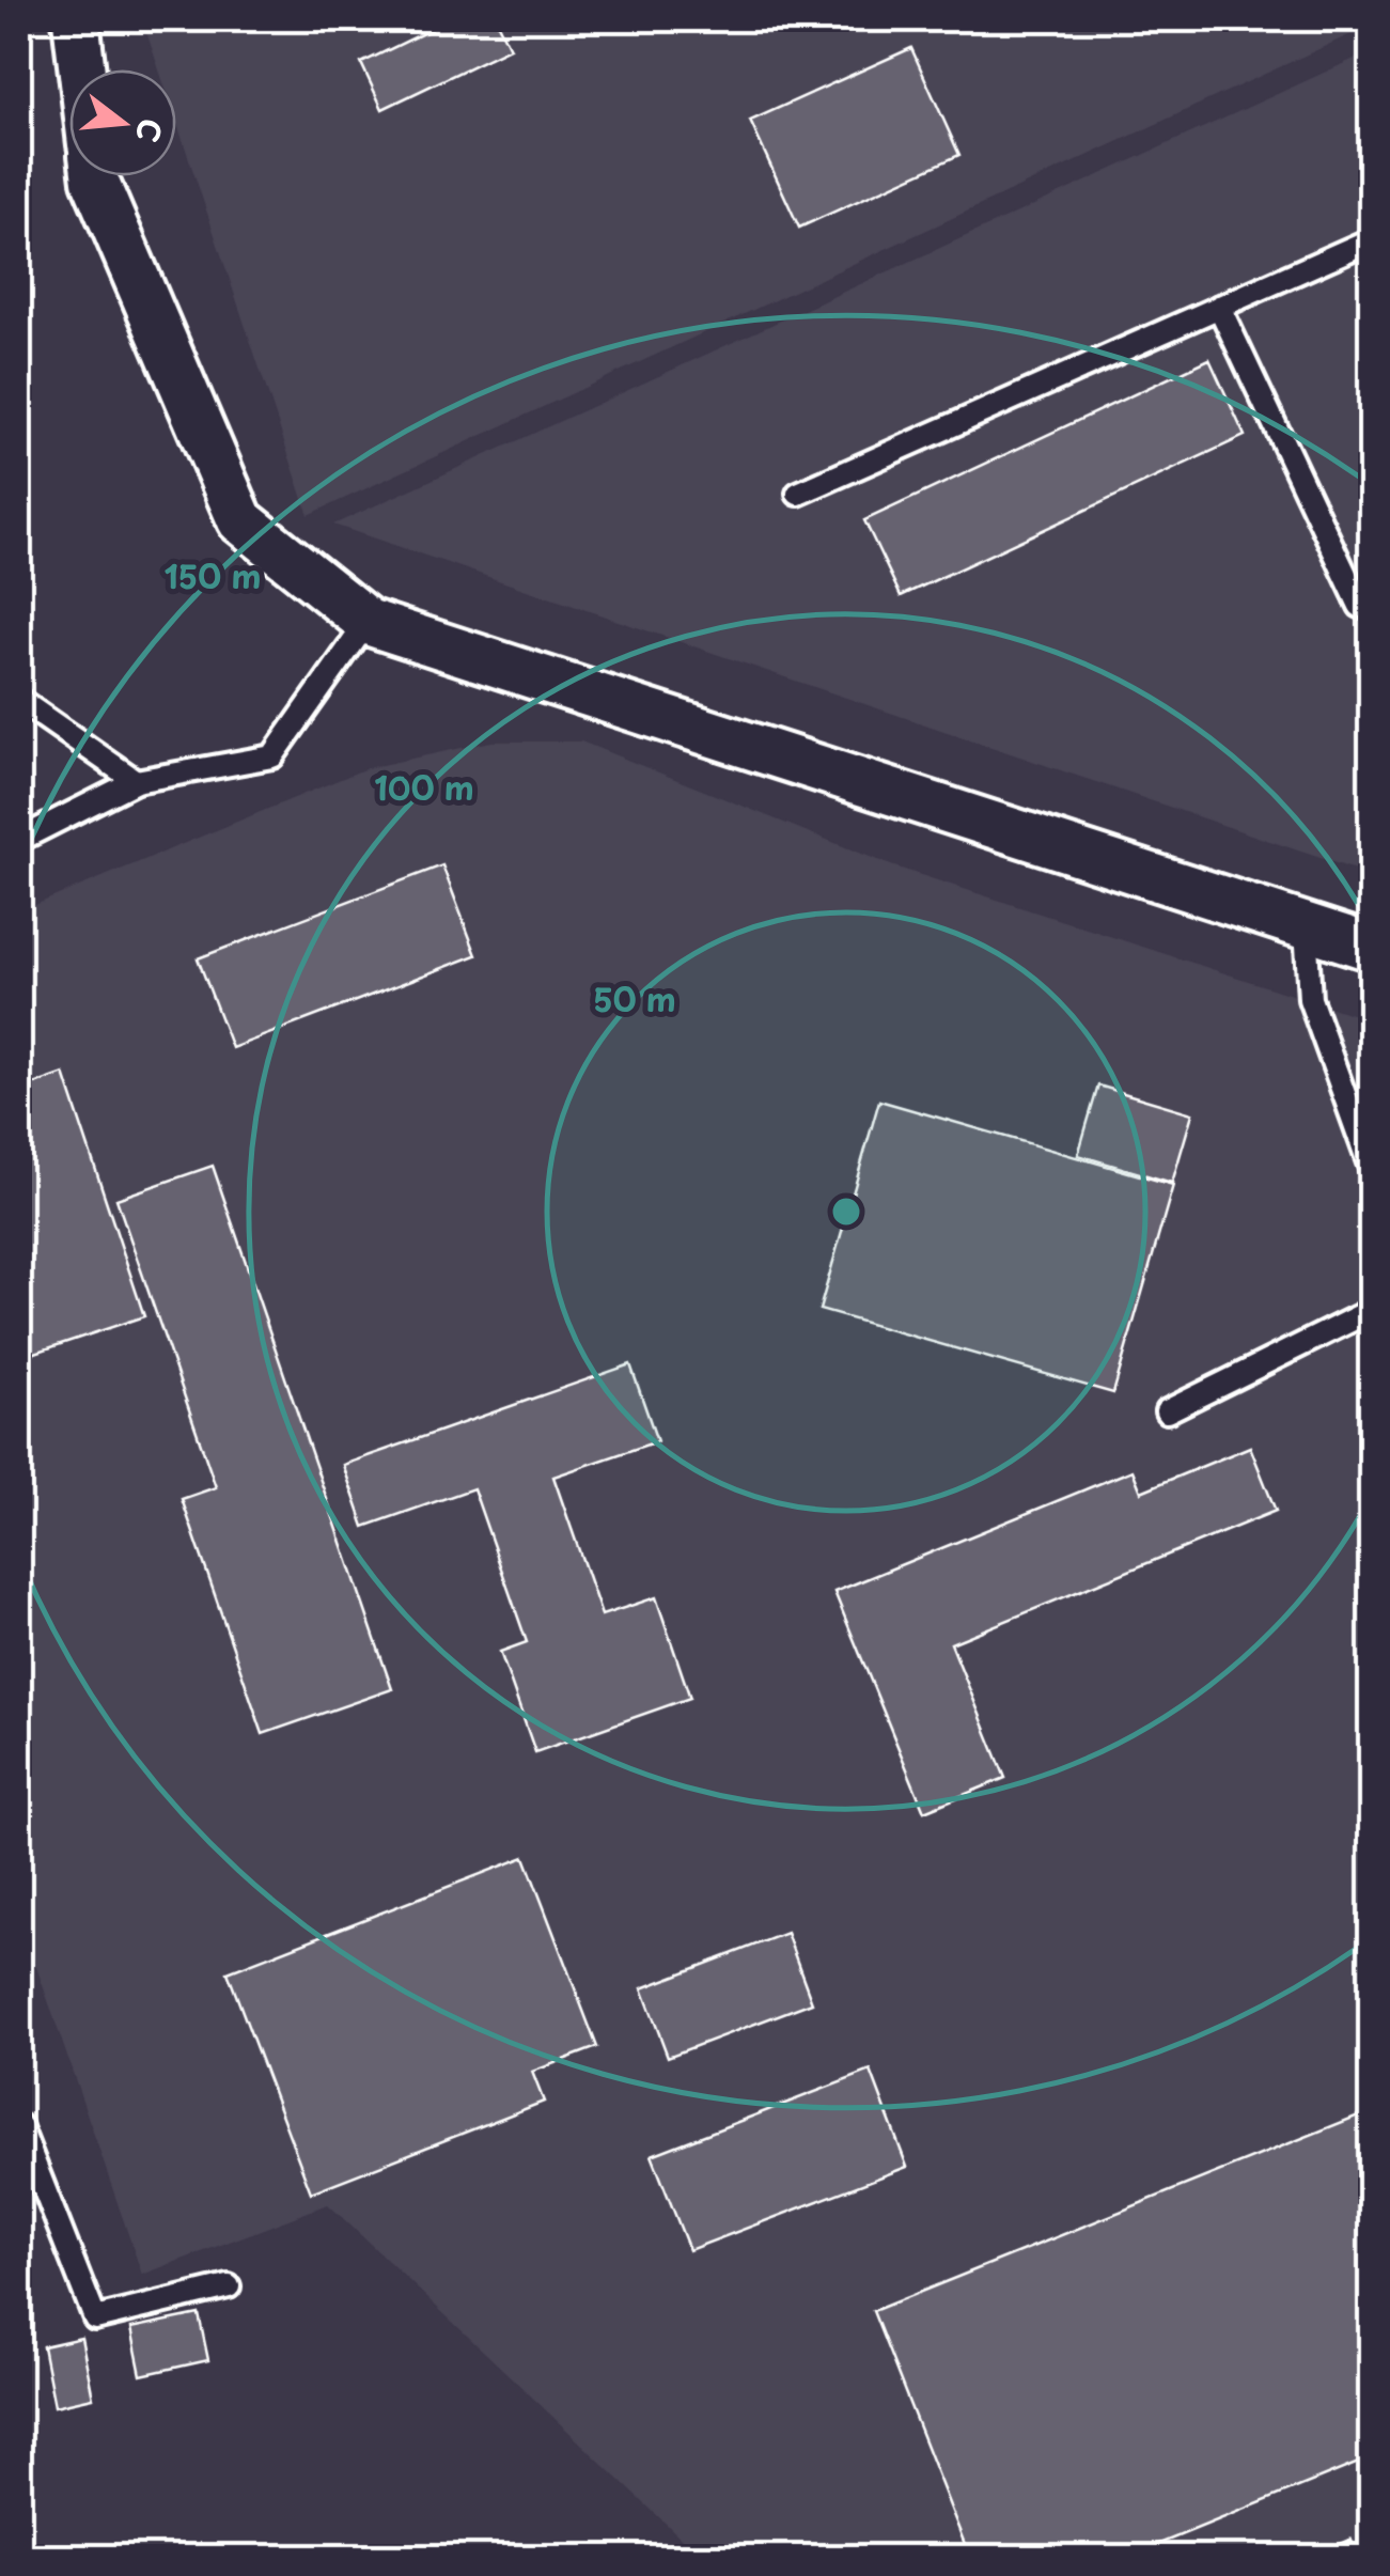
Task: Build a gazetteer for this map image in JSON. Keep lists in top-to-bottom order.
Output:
{
  "north": "right",
  "rings": ["150 m", "100 m", "50 m"]
}
